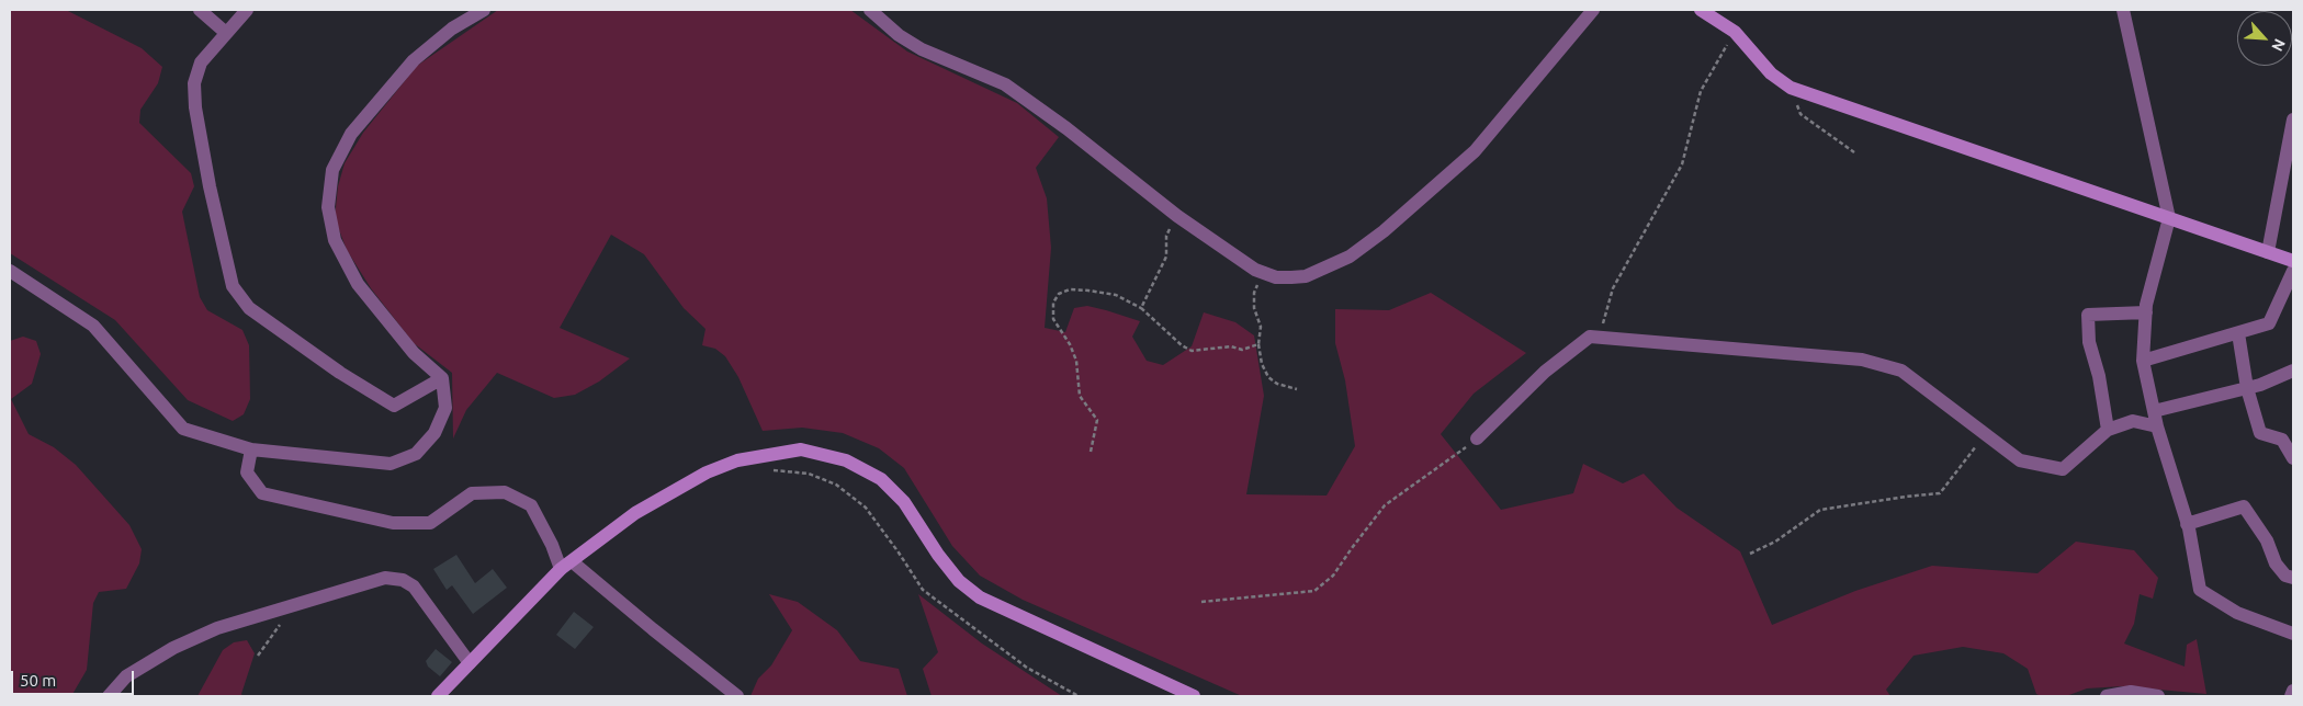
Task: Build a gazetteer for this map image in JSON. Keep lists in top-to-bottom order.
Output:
{
  "scale_bar": "50 m",
  "north": "bottom right"
}
